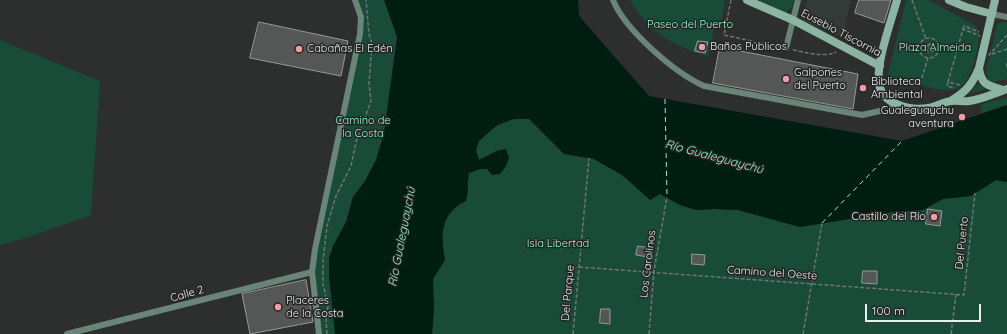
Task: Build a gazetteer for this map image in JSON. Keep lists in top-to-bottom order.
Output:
{
  "streets": {
    "main road": ["Eusebio Tiscornia"],
    "street": ["Calle 2"],
    "path": [
      "Del Puerto",
      "Los Carolinos",
      "Camino del Oeste",
      "Del Parque"
    ]
  },
  "crossings": [
    ["Del Puerto", "Camino del Oeste"],
    ["Los Carolinos", "Camino del Oeste"],
    ["Camino del Oeste", "Del Parque"]
  ],
  "water": ["Río Gualeguaychú"],
  "parks": [
    "Paseo del Puerto",
    "Plaza Almeida",
    "Camino de la Costa",
    "Isla Libertad"
  ],
  "places": [
    "Baños Públicos",
    "Cabañas El Edén",
    "Galpones del Puerto",
    "Biblioteca Ambiental",
    "Gualeguaychu aventura",
    "Castillo del Río",
    "Placeres de la Costa"
  ],
  "scale_bar": "100 m"
}
